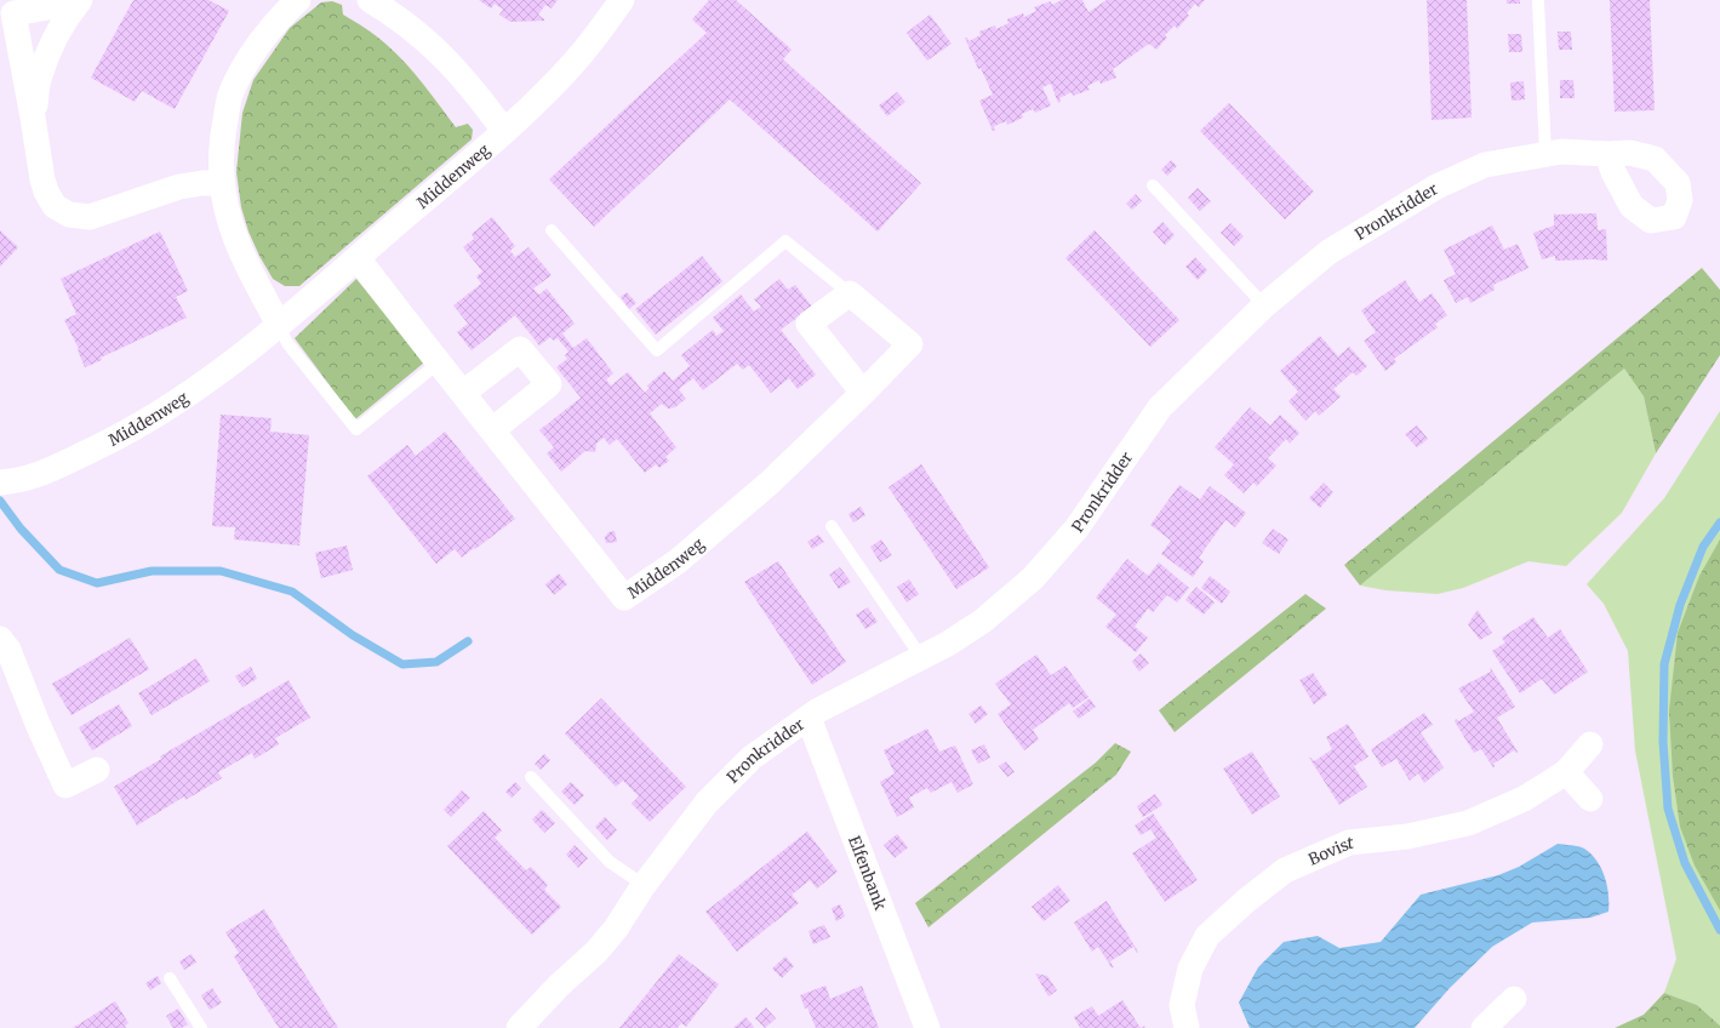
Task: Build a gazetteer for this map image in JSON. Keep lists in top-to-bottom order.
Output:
{
  "streets": {
    "street": [
      "Middenweg",
      "Pronkridder",
      "Bovist",
      "Elfenbank"
    ]
  },
  "crossings": [
    ["Pronkridder", "Elfenbank"]
  ]
}
